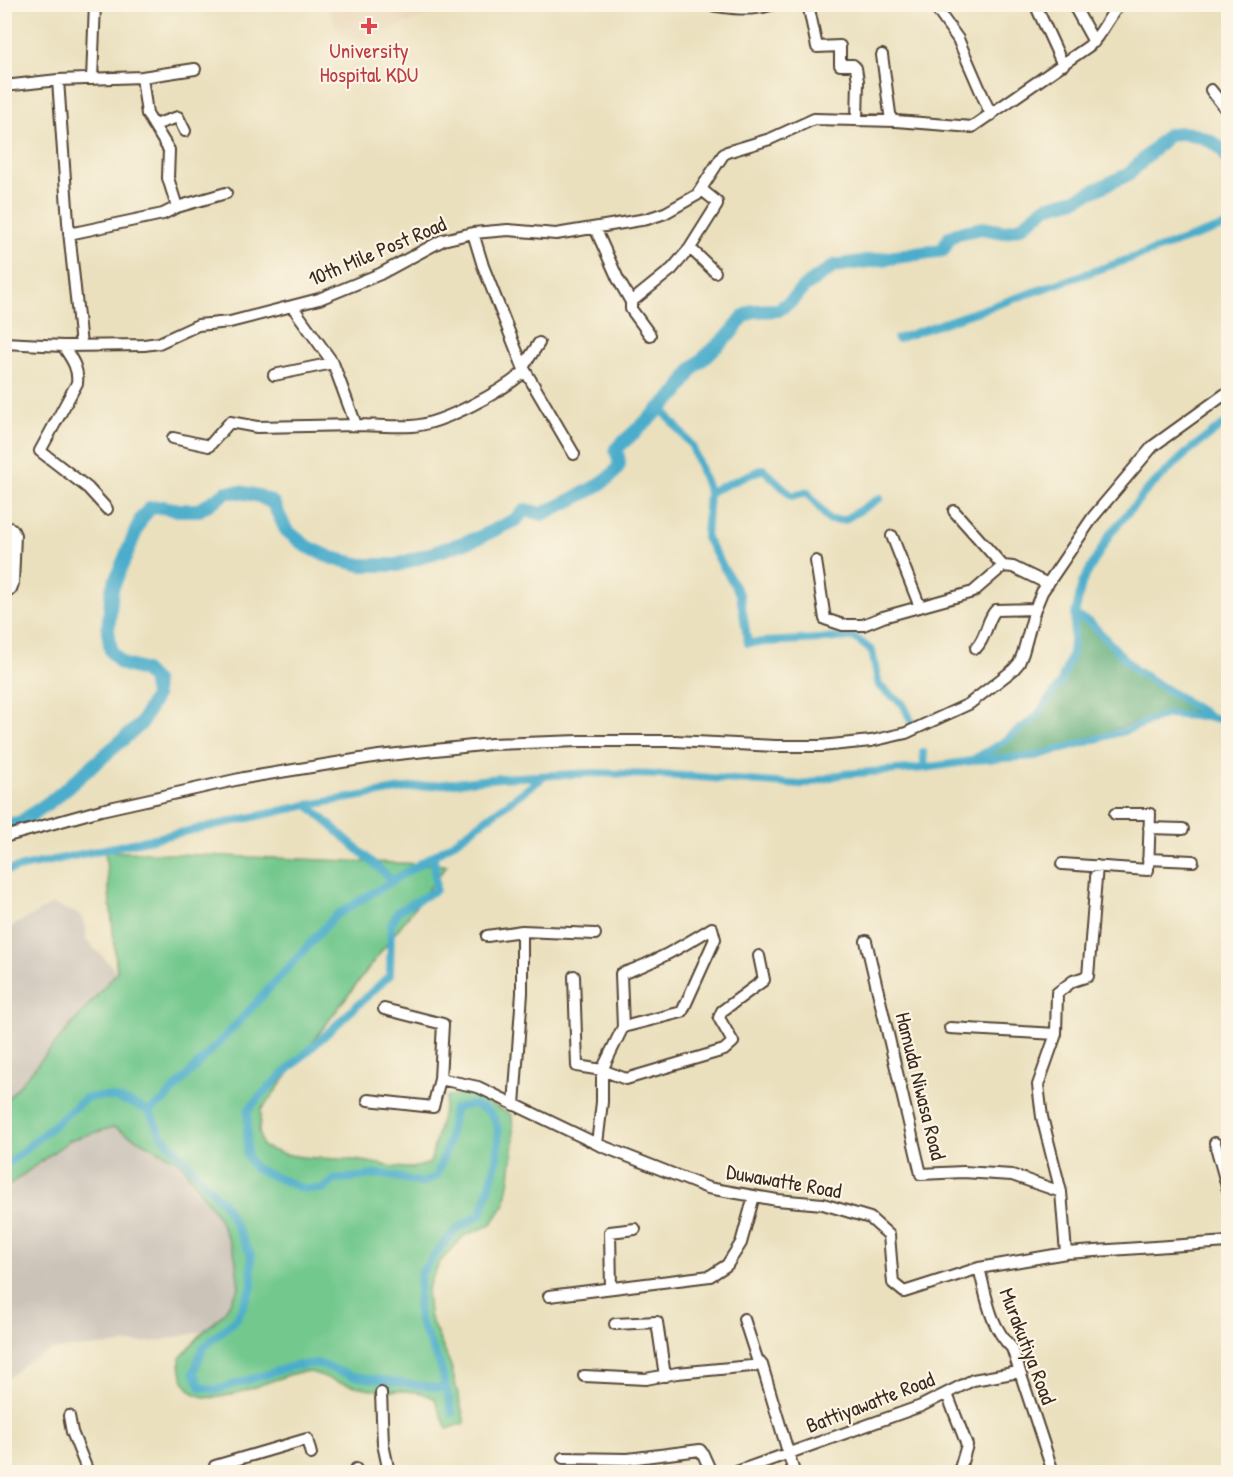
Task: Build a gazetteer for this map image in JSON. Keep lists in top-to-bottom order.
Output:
{
  "streets": {
    "street": [
      "10th Mile Post Road",
      "Hamuda Niwasa Road",
      "Duwawatte Road",
      "Murakutiya Road",
      "Battiyawatte Road"
    ]
  },
  "crossings": [
    ["Duwawatte Road", "Murakutiya Road"],
    ["Murakutiya Road", "Battiyawatte Road"]
  ],
  "places": {
    "health": ["University Hospital KDU"]
  }
}
